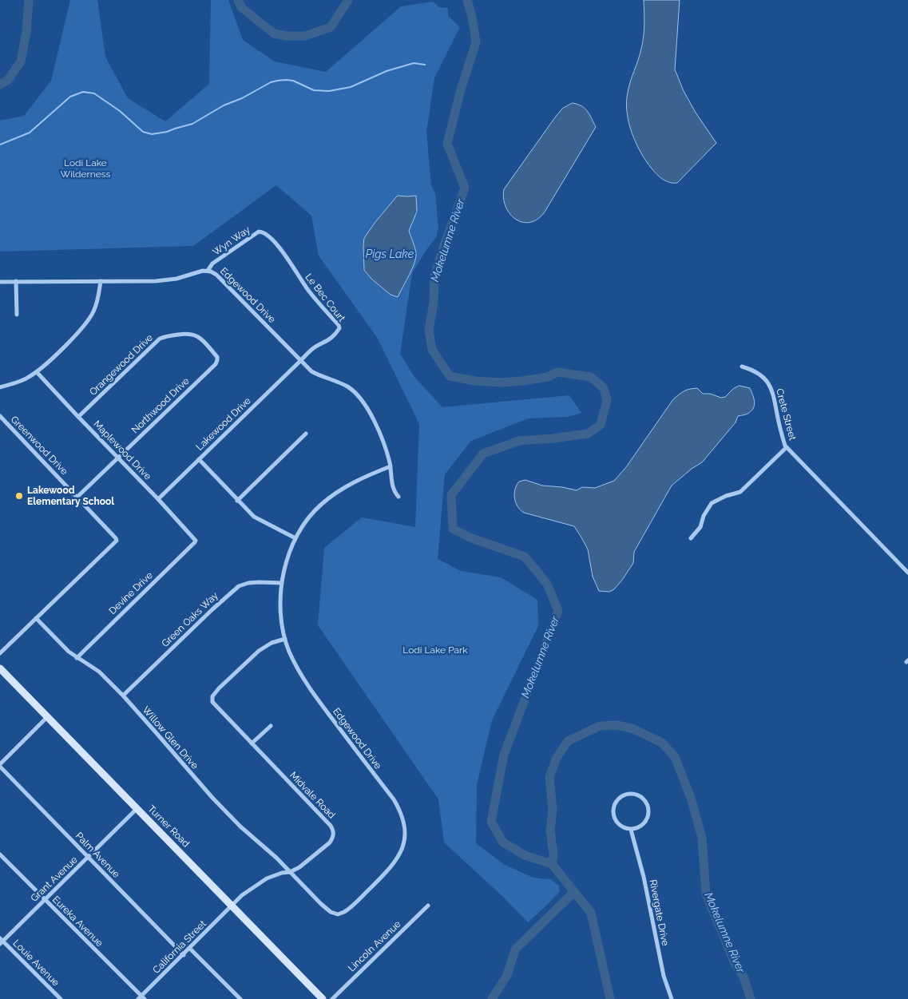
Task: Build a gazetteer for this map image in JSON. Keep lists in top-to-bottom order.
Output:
{
  "streets": {
    "main road": ["Turner Road"],
    "street": [
      "Wyn Way",
      "Edgewood Drive",
      "Le Bec Court",
      "Orangewood Drive",
      "Northwood Drive",
      "Crete Street",
      "Lakewood Drive",
      "Greenwood Drive",
      "Maplewood Drive",
      "Devine Drive",
      "Green Oaks Way",
      "Willow Glen Drive",
      "Midvale Road",
      "Palm Avenue",
      "Grant Avenue",
      "Rivergate Drive",
      "Eureka Avenue",
      "Lincoln Avenue",
      "California Street",
      "Louie Avenue"
    ]
  },
  "crossings": [
    ["Wyn Way", "Edgewood Drive"],
    ["Wyn Way", "Le Bec Court"],
    ["Edgewood Drive", "Le Bec Court"],
    ["Edgewood Drive", "Lakewood Drive"],
    ["Edgewood Drive", "Green Oaks Way"],
    ["Edgewood Drive", "Willow Glen Drive"],
    ["Edgewood Drive", "Midvale Road"],
    ["Le Bec Court", "Lakewood Drive"],
    ["Orangewood Drive", "Northwood Drive"],
    ["Orangewood Drive", "Maplewood Drive"],
    ["Northwood Drive", "Greenwood Drive"],
    ["Northwood Drive", "Maplewood Drive"],
    ["Lakewood Drive", "Maplewood Drive"],
    ["Greenwood Drive", "Willow Glen Drive"],
    ["Maplewood Drive", "Devine Drive"],
    ["Devine Drive", "Willow Glen Drive"],
    ["Green Oaks Way", "Willow Glen Drive"],
    ["Willow Glen Drive", "Midvale Road"],
    ["Turner Road", "Grant Avenue"],
    ["Turner Road", "California Street"],
    ["Palm Avenue", "Grant Avenue"],
    ["Palm Avenue", "California Street"],
    ["Grant Avenue", "Eureka Avenue"],
    ["Grant Avenue", "Louie Avenue"],
    ["Eureka Avenue", "California Street"]
  ],
  "water": ["Mokelumne River", "Pigs Lake"],
  "parks": ["Lodi Lake Wilderness", "Lodi Lake Park"],
  "places": ["Lakewood Elementary School"]
}
